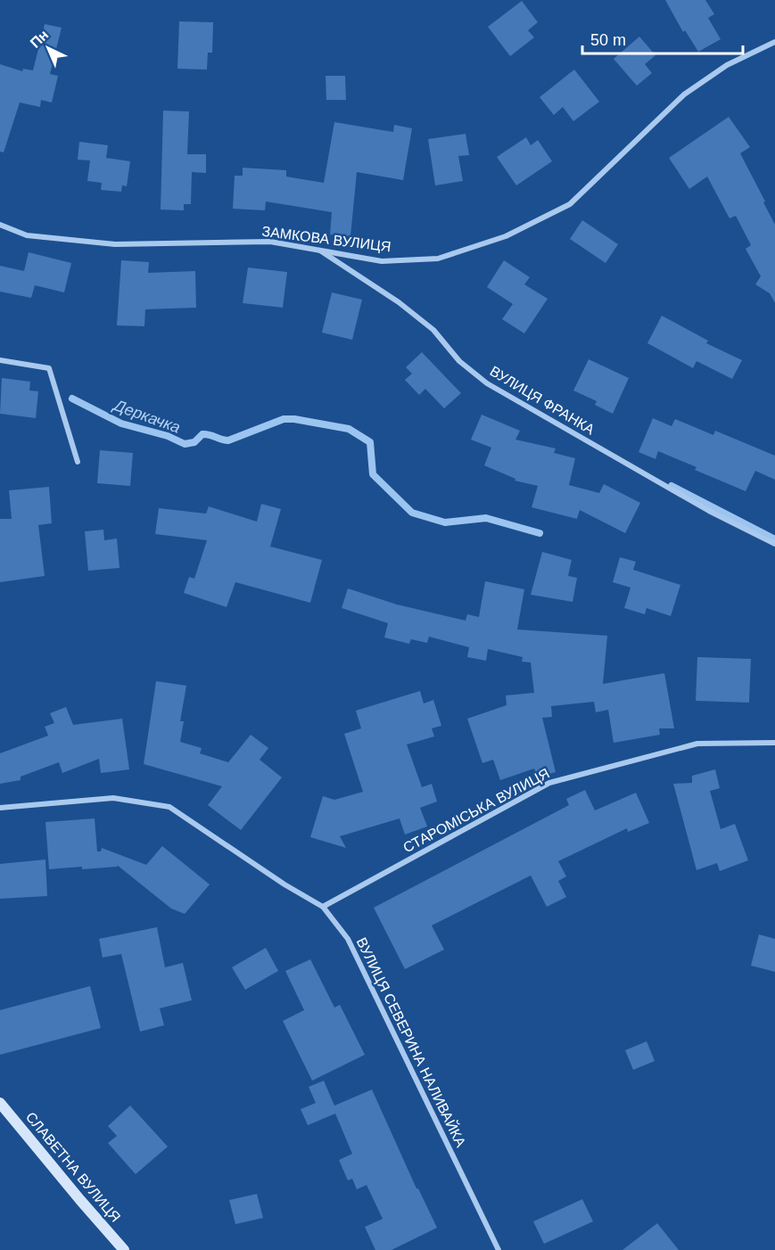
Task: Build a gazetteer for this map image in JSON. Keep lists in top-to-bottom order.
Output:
{
  "streets": {
    "main road": ["СЛАВЕТНА ВУЛИЦЯ"],
    "street": [
      "ЗАМКОВА ВУЛИЦЯ",
      "ВУЛИЦЯ ФРАНКА",
      "СТАРОМІСЬКА ВУЛИЦЯ",
      "ВУЛИЦЯ СЕВЕРИНА НАЛИВАЙКА"
    ]
  },
  "crossings": [
    ["ЗАМКОВА ВУЛИЦЯ", "ВУЛИЦЯ ФРАНКА"],
    ["СТАРОМІСЬКА ВУЛИЦЯ", "ВУЛИЦЯ СЕВЕРИНА НАЛИВАЙКА"]
  ],
  "water": ["Деркачка"],
  "scale_bar": "50 m",
  "north": "top left"
}
